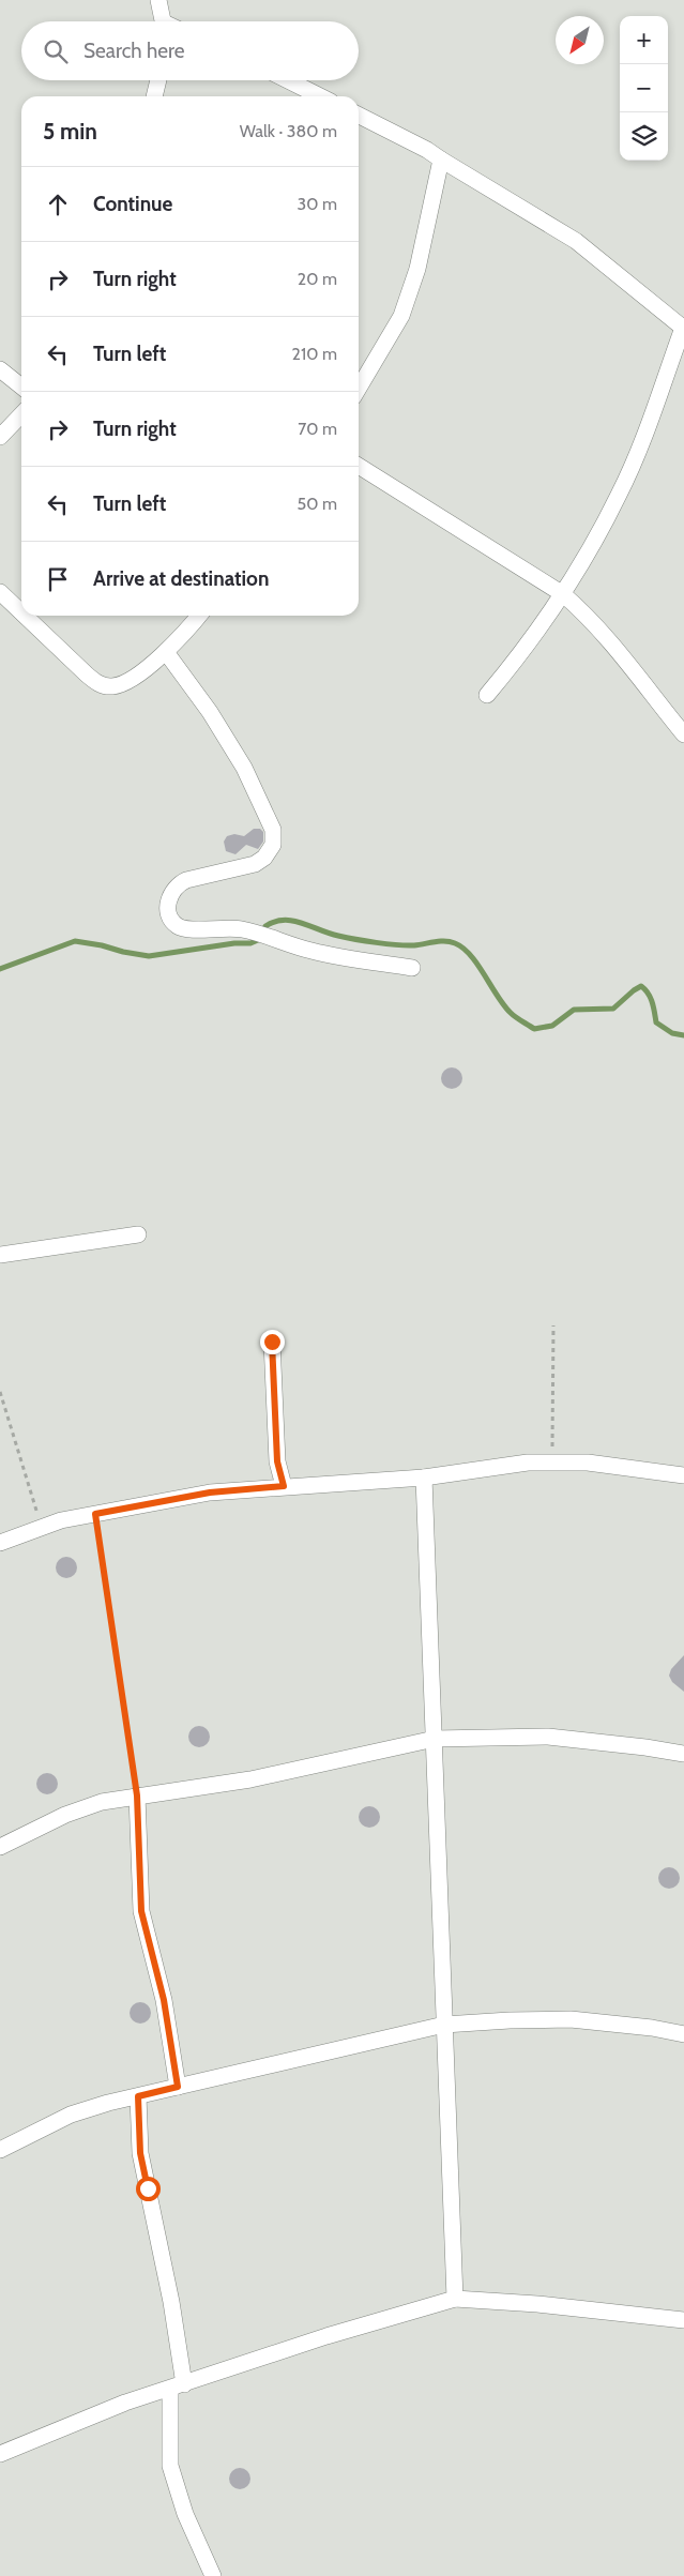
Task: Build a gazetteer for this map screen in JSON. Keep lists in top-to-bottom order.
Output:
{
  "north": "bottom left",
  "page": {
    "map_buttons": ["+", "−"],
    "search": "Search here",
    "heading": ["5 min", "Walk · 380 m"],
    "list": [
      ["Continue", "30 m"],
      ["Turn right", "20 m"],
      ["Turn left", "210 m"],
      ["Turn right", "70 m"],
      ["Turn left", "50 m"],
      "Arrive at destination"
    ]
  }
}
